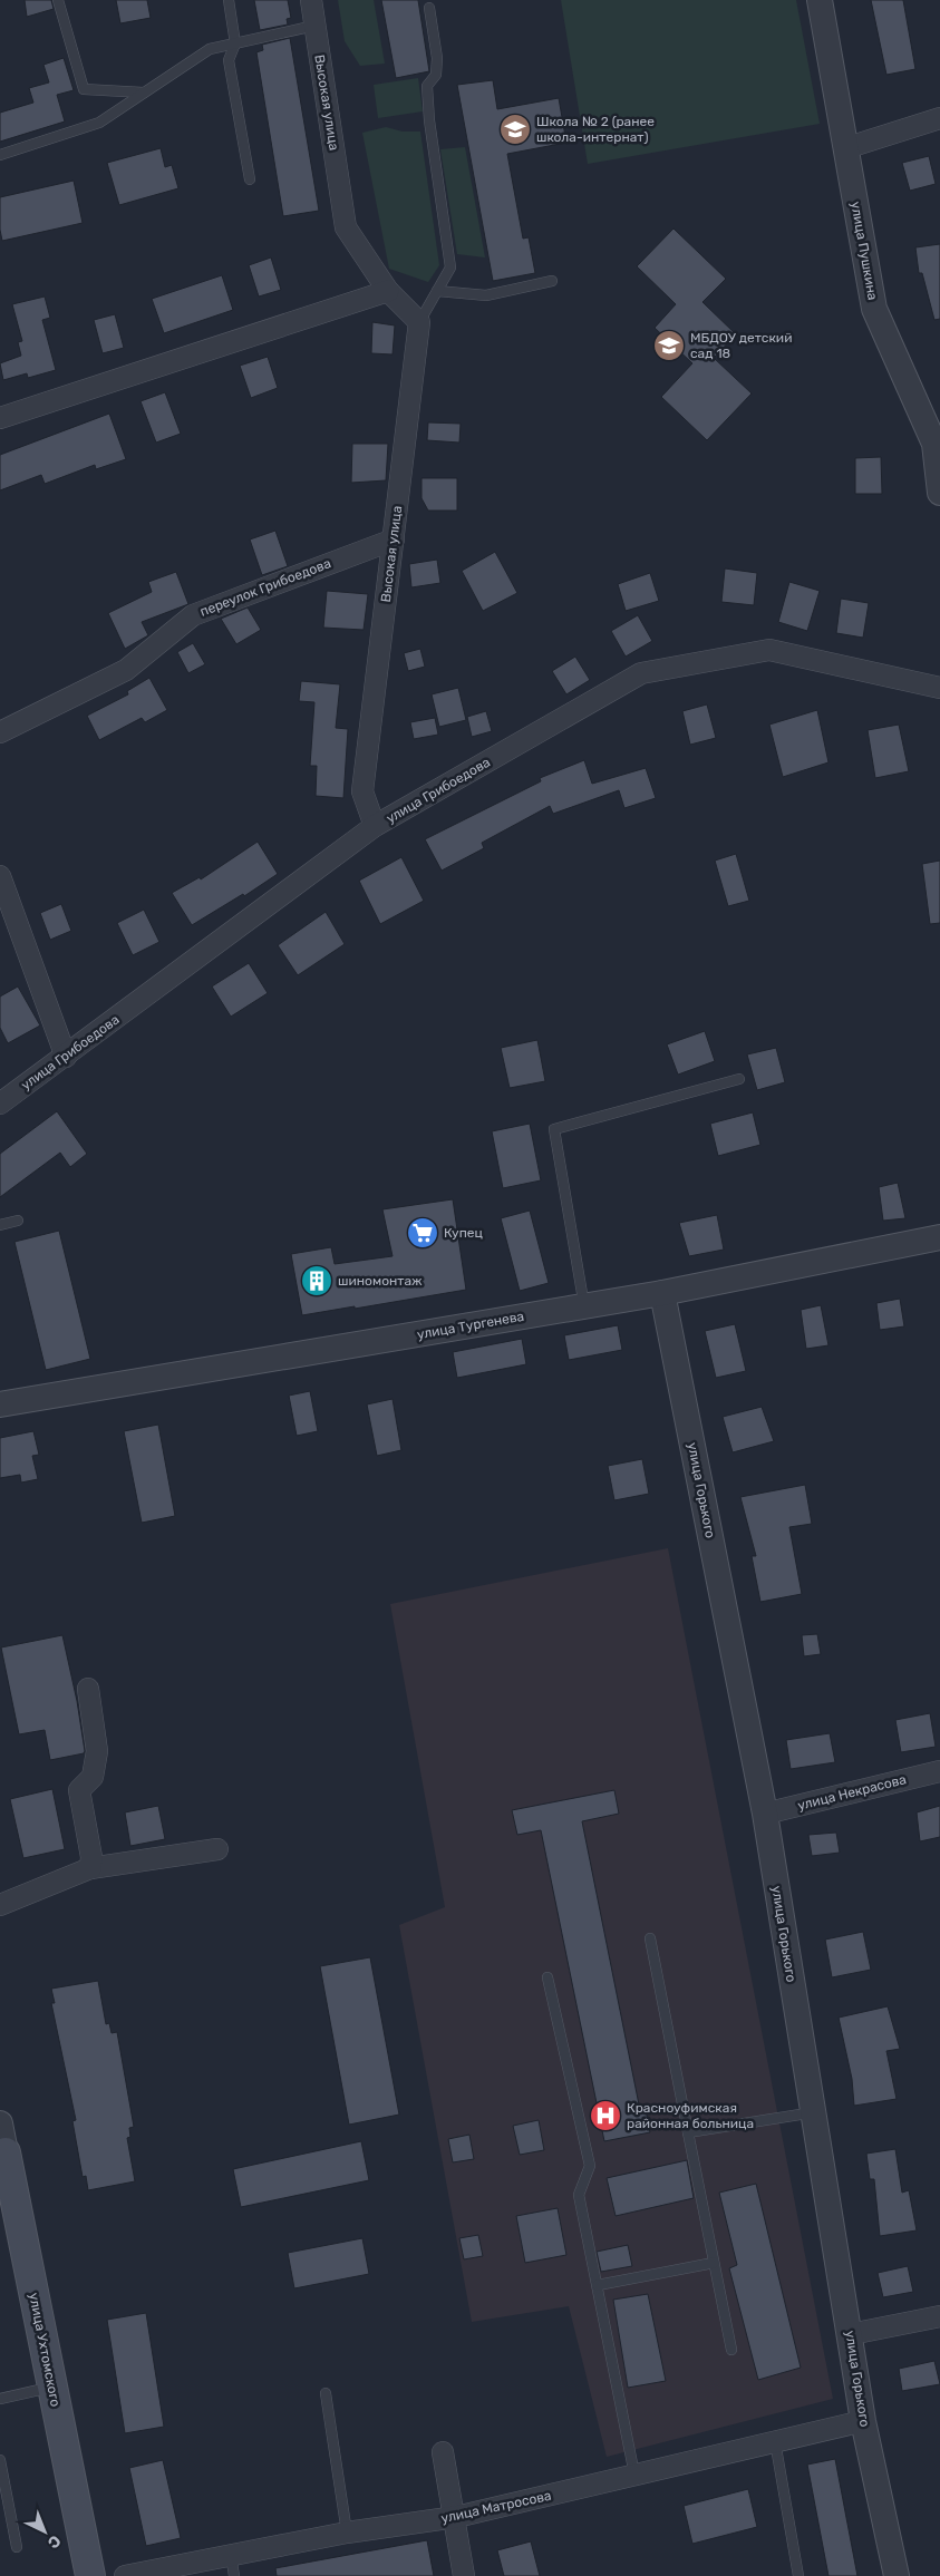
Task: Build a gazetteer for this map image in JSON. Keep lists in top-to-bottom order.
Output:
{
  "streets": {
    "main road": ["улица Ухтомского"],
    "street": [
      "Высокая улица",
      "улица Пушкина",
      "переулок Грибоедова",
      "улица Грибоедова",
      "улица Тургенева",
      "улица Горького",
      "улица Некрасова",
      "улица Матросова"
    ]
  },
  "crossings": [
    ["Высокая улица", "переулок Грибоедова"],
    ["Высокая улица", "улица Грибоедова"],
    ["улица Тургенева", "улица Горького"],
    ["улица Горького", "улица Некрасова"],
    ["улица Горького", "улица Матросова"]
  ],
  "places": {
    "school or university": ["Школа № 2 (ранее школа-интернат)", "МБДОУ детский сад 18"],
    "supermarket": ["Купец"],
    "building": ["шиномонтаж"],
    "hospital": ["Красноуфимская районная больница"]
  },
  "north": "bottom right"
}
